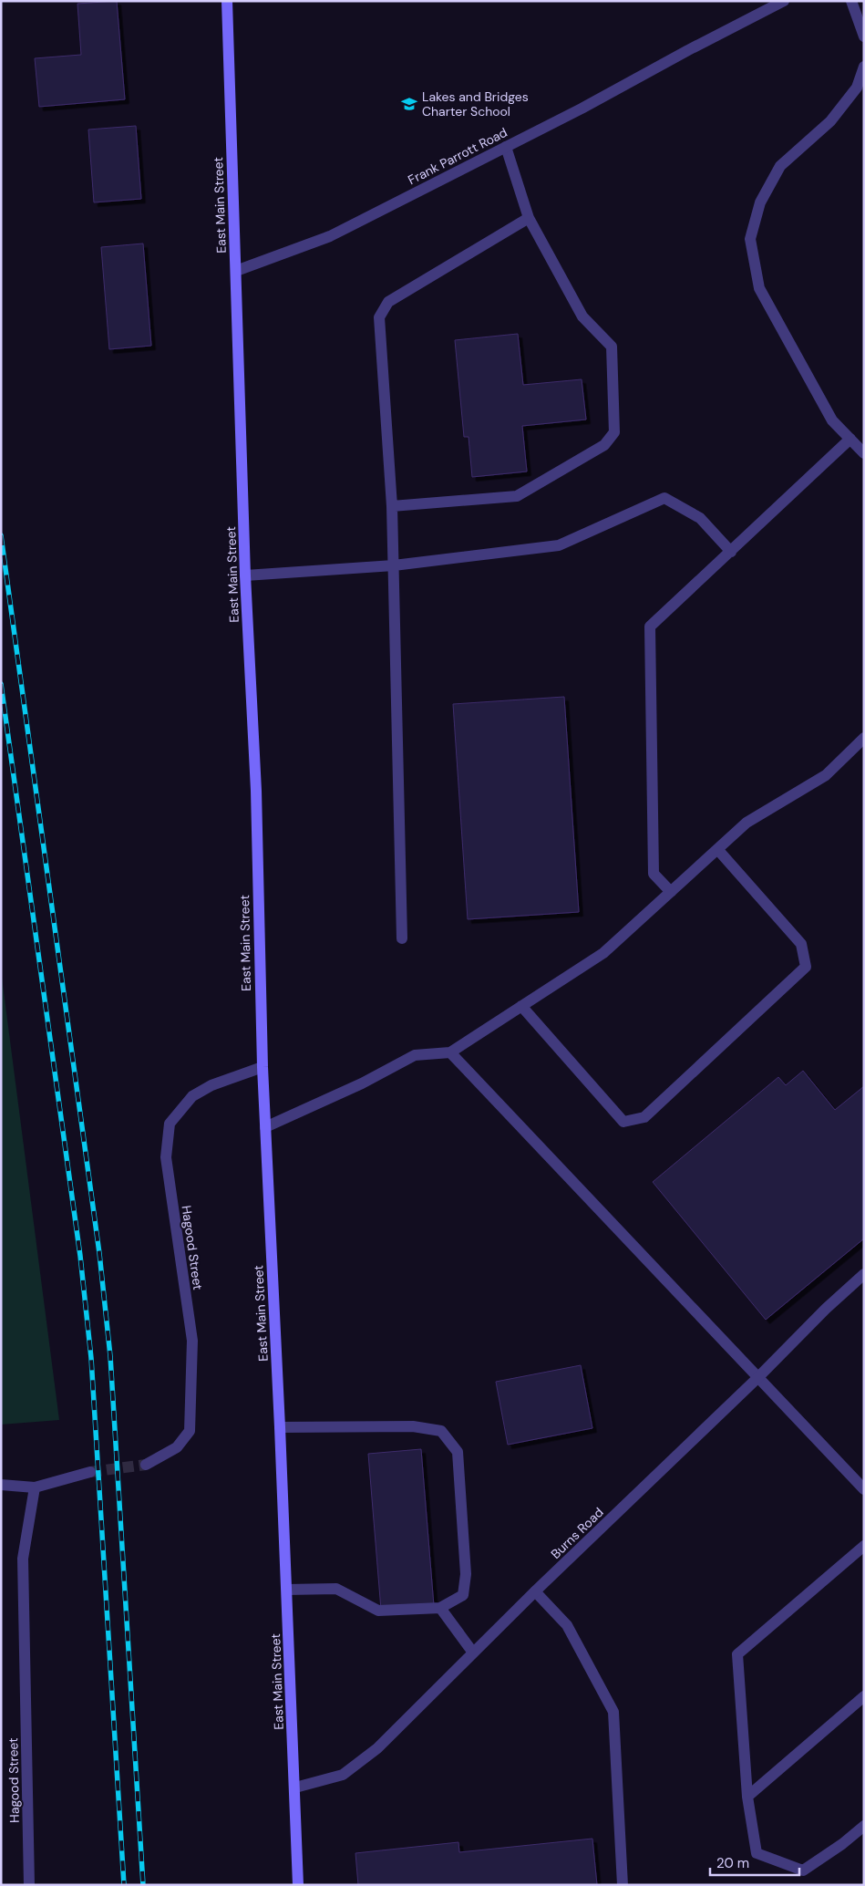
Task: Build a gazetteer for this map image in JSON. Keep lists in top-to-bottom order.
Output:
{
  "streets": {
    "main road": ["East Main Street"],
    "street": ["Frank Parrott Road", "Hagood Street", "Burns Road"]
  },
  "crossings": [
    ["Frank Parrott Road", "East Main Street"],
    ["East Main Street", "Hagood Street"],
    ["East Main Street", "Burns Road"]
  ],
  "places": {
    "school or university": ["Lakes and Bridges Charter School"]
  },
  "scale_bar": "20 m"
}
